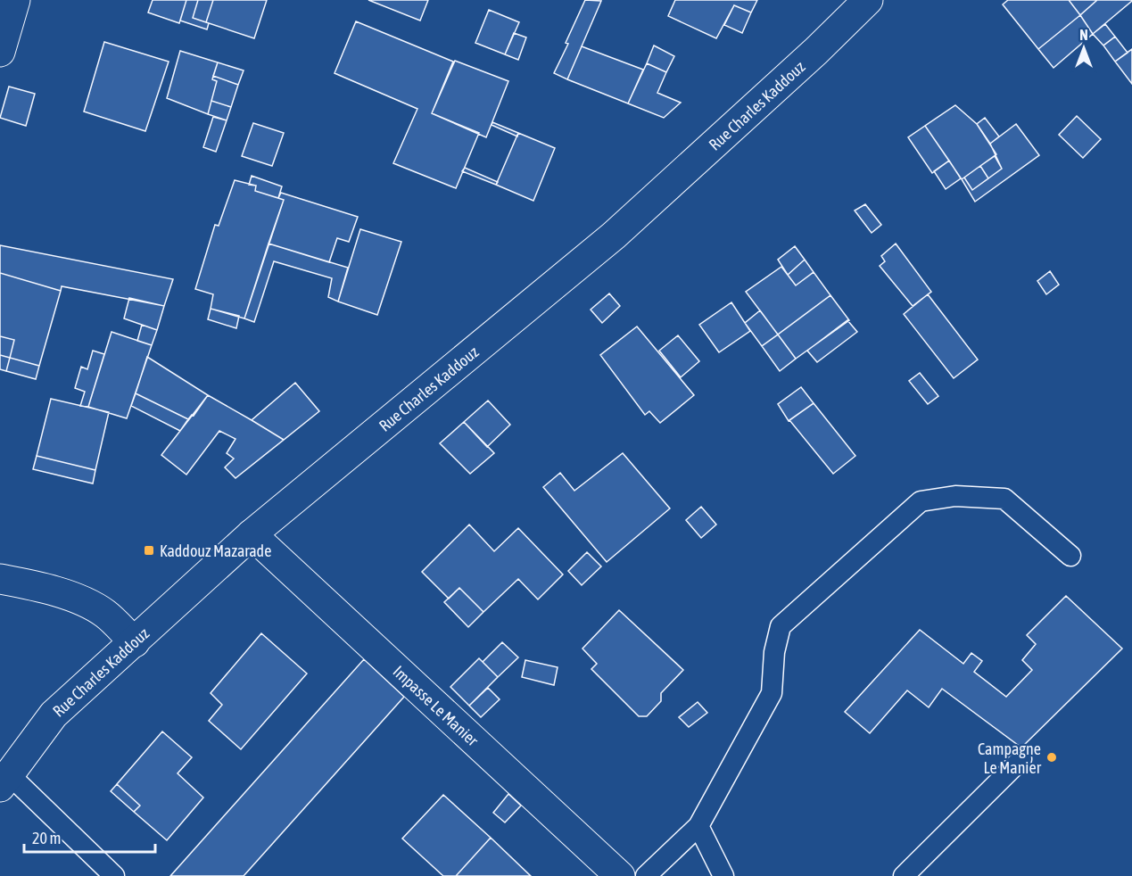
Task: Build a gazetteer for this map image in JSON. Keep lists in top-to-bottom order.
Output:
{
  "streets": {
    "street": ["Rue Charles Kaddouz", "Impasse Le Manier"]
  },
  "crossings": [
    ["Rue Charles Kaddouz", "Impasse Le Manier"]
  ],
  "places": {
    "transit": ["Kaddouz Mazarade"],
    "other": ["Campagne Le Manier"]
  },
  "scale_bar": "20 m",
  "north": "top"
}
